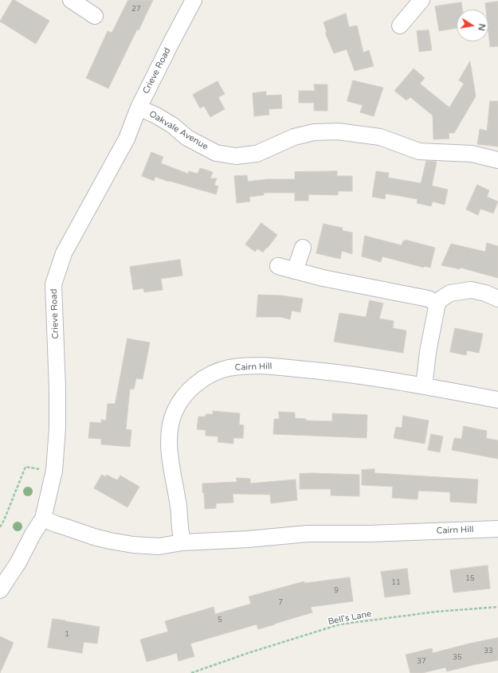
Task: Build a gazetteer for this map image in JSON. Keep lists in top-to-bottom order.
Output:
{
  "streets": {
    "street": ["Crieve Road", "Oakvale Avenue", "Cairn Hill"],
    "path": ["Bell's Lane"]
  },
  "crossings": [
    ["Crieve Road", "Oakvale Avenue"],
    ["Crieve Road", "Cairn Hill"]
  ],
  "house_numbers": [
    "27",
    "15",
    "11",
    "9",
    "7",
    "5",
    "1",
    "33",
    "35",
    "37"
  ],
  "north": "right"
}
